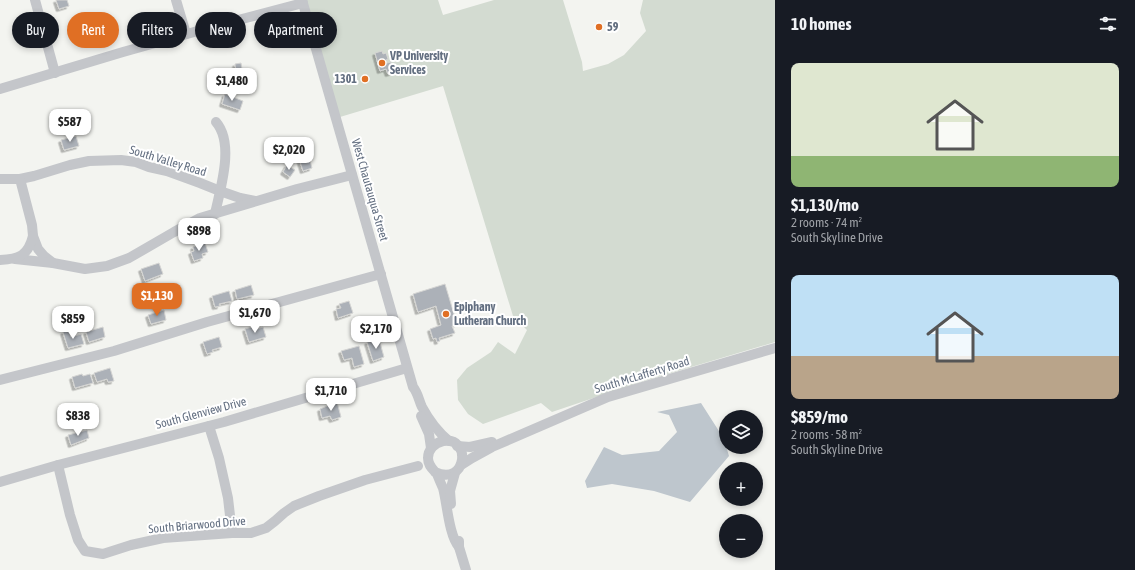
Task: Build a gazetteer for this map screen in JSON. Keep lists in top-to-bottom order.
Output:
{
  "streets": {
    "street": [
      "South Valley Road",
      "West Chautauqua Street",
      "South McLafferty Road",
      "South Glenview Drive",
      "South Briarwood Drive"
    ]
  },
  "crossings": [
    ["West Chautauqua Street", "South McLafferty Road"],
    ["West Chautauqua Street", "South Glenview Drive"],
    ["South Glenview Drive", "South Briarwood Drive"]
  ],
  "places": [
    "59",
    "VP University Services",
    "1301",
    "Epiphany Lutheran Church"
  ],
  "page": {
    "heading": "10 homes",
    "chip": [
      "Buy",
      "Rent",
      "Filters",
      "New",
      "Apartment"
    ],
    "list": [
      {
        "name": "$1,130/mo",
        "note": "2 rooms · 74 m² · South Skyline Drive"
      },
      {
        "name": "$859/mo",
        "note": "2 rooms · 58 m² · South Skyline Drive"
      }
    ],
    "price": [
      "$1,480",
      "$587",
      "$2,020",
      "$898",
      "$1,130",
      "$1,670",
      "$859",
      "$2,170",
      "$1,710",
      "$838"
    ],
    "map_buttons": ["+", "−"]
  }
}
